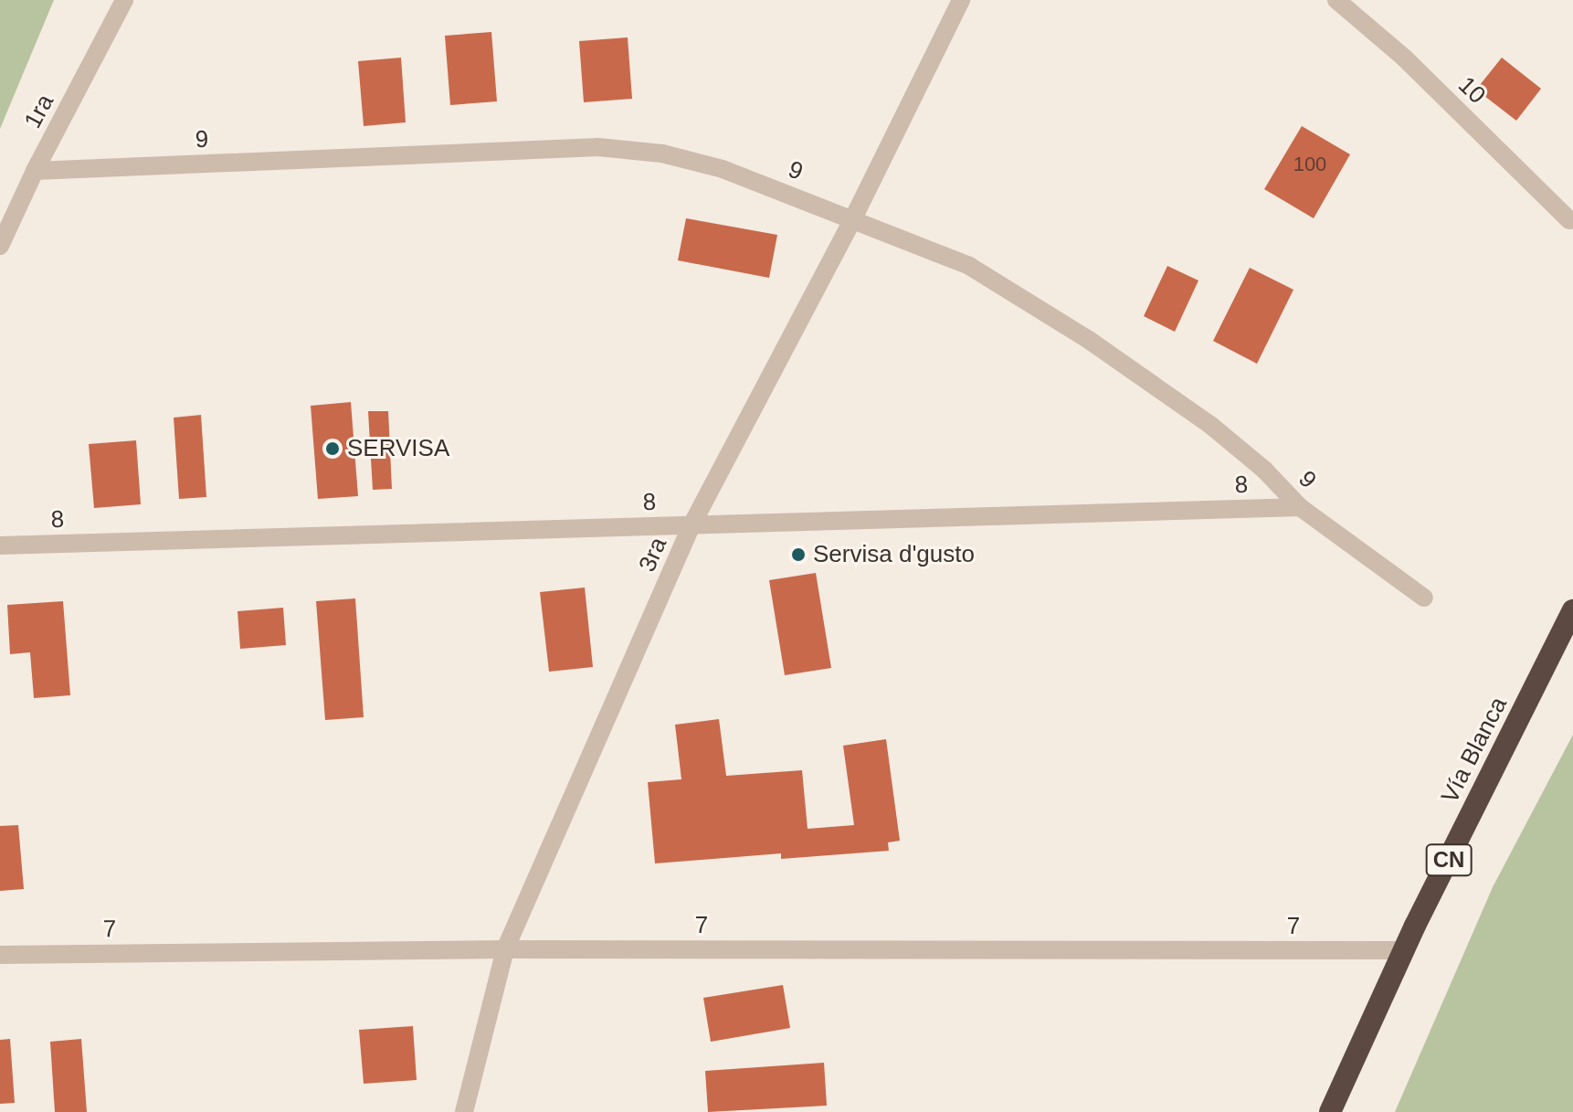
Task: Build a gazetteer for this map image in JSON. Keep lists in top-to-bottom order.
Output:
{
  "streets": {
    "highway": ["Vía Blanca", "CN"],
    "street": [
      "10",
      "1ra",
      "9",
      "8",
      "3ra",
      "7"
    ]
  },
  "crossings": [
    ["1ra", "9"],
    ["9", "8"],
    ["9", "3ra"],
    ["8", "3ra"],
    ["3ra", "7"],
    ["Vía Blanca", "7"]
  ],
  "places": ["SERVISA", "Servisa d'gusto"],
  "house_numbers": ["100"]
}
